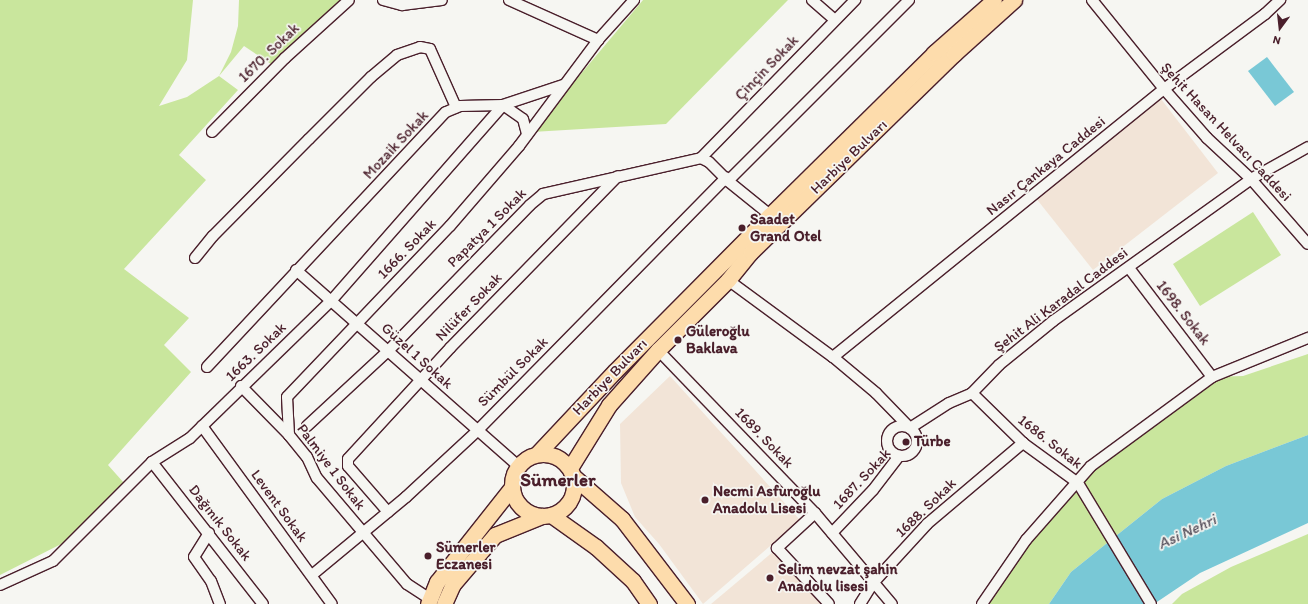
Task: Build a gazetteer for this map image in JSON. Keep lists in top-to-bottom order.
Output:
{
  "streets": {
    "main road": ["Harbiye Bulvarı"],
    "street": [
      "1670. Sokak",
      "Çinçin Sokak",
      "Şehit Hasan Helvacı Caddesi",
      "Mozaik Sokak",
      "Nasır Çankaya Caddesi",
      "Papatya 1 Sokak",
      "1666. Sokak",
      "Şehit Ali Karadal Caddesi",
      "Nilüfer Sokak",
      "1698. Sokak",
      "1663. Sokak",
      "Güzel 1 Sokak",
      "Sümbül Sokak",
      "1689. Sokak",
      "1686. Sokak",
      "Palmiye 1 Sokak",
      "1687. Sokak",
      "Levent Sokak",
      "1688. Sokak",
      "Dağınık Sokak"
    ]
  },
  "crossings": [
    ["Çinçin Sokak", "Papatya 1 Sokak"],
    ["Şehit Hasan Helvacı Caddesi", "Nasır Çankaya Caddesi"],
    ["Şehit Hasan Helvacı Caddesi", "Şehit Ali Karadal Caddesi"],
    ["Mozaik Sokak", "Güzel 1 Sokak"],
    ["Harbiye Bulvarı", "Güzel 1 Sokak"],
    ["Harbiye Bulvarı", "1689. Sokak"],
    ["Harbiye Bulvarı", "Palmiye 1 Sokak"],
    ["Papatya 1 Sokak", "Nilüfer Sokak"],
    ["Papatya 1 Sokak", "Güzel 1 Sokak"],
    ["1666. Sokak", "Güzel 1 Sokak"],
    ["1666. Sokak", "Palmiye 1 Sokak"],
    ["Şehit Ali Karadal Caddesi", "1698. Sokak"],
    ["Şehit Ali Karadal Caddesi", "1686. Sokak"],
    ["Şehit Ali Karadal Caddesi", "1687. Sokak"],
    ["Nilüfer Sokak", "Güzel 1 Sokak"],
    ["Nilüfer Sokak", "Sümbül Sokak"],
    ["1663. Sokak", "Güzel 1 Sokak"],
    ["1663. Sokak", "Palmiye 1 Sokak"],
    ["1663. Sokak", "Levent Sokak"],
    ["1663. Sokak", "Dağınık Sokak"],
    ["Güzel 1 Sokak", "Sümbül Sokak"],
    ["Sümbül Sokak", "Palmiye 1 Sokak"],
    ["Sümbül Sokak", "Levent Sokak"],
    ["1689. Sokak", "1687. Sokak"],
    ["1689. Sokak", "1688. Sokak"],
    ["1686. Sokak", "1688. Sokak"]
  ],
  "districts": ["Sümerler"],
  "water": ["Asi Nehri"],
  "places": [
    "Saadet Grand Otel",
    "Güleroğlu Baklava",
    "Türbe",
    "Necmi Asfuroğlu Anadolu Lisesi",
    "Sümerler Eczanesi",
    "Selim nevzat şahin Anadolu lisesi"
  ],
  "north": "bottom"
}
